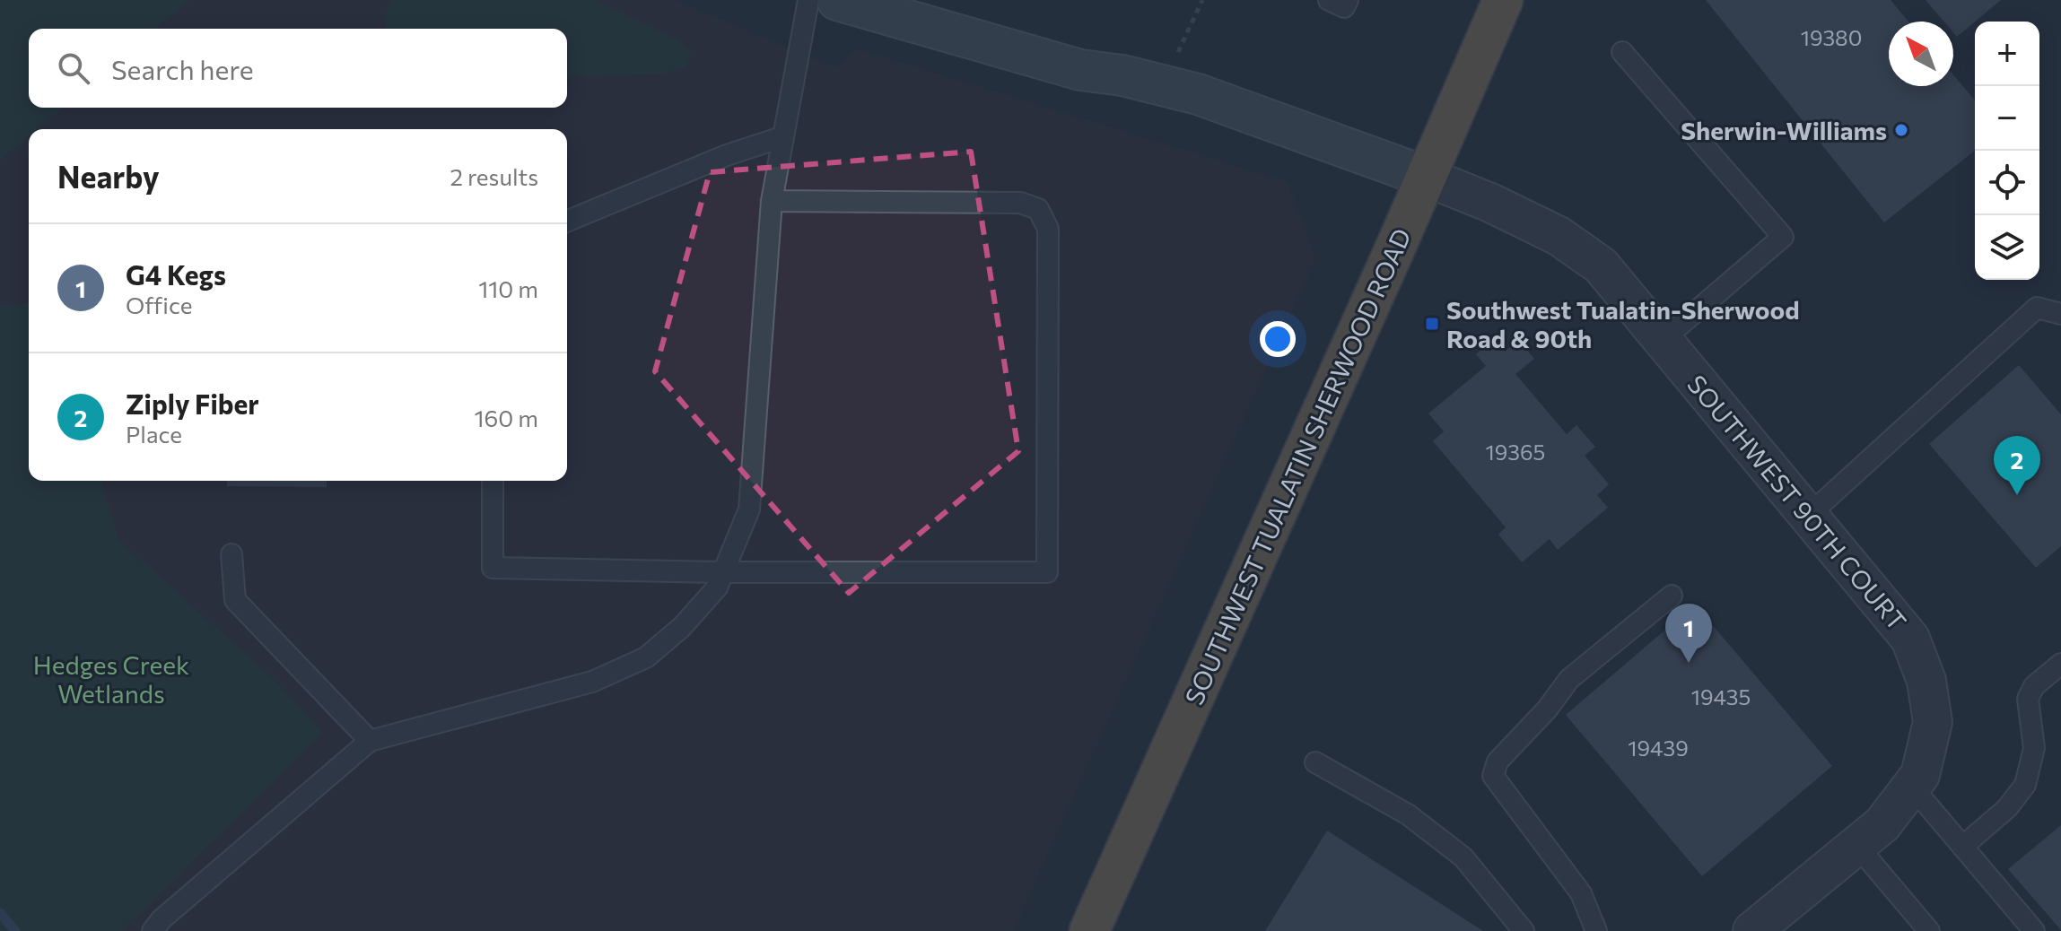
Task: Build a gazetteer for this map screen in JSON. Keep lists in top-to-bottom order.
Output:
{
  "streets": {
    "highway": ["SOUTHWEST TUALATIN SHERWOOD ROAD"],
    "street": ["SOUTHWEST 90TH COURT"]
  },
  "crossings": [
    ["SOUTHWEST TUALATIN SHERWOOD ROAD", "SOUTHWEST 90TH COURT"]
  ],
  "parks": ["Hedges Creek Wetlands"],
  "places": {
    "other": ["Sherwin-Williams"],
    "transit": ["Southwest Tualatin-Sherwood Road & 90th"]
  },
  "house_numbers": [
    "19380",
    "19365",
    "19435",
    "19439"
  ],
  "north": "top left",
  "page": {
    "map_buttons": ["+", "−"],
    "search": "Search here",
    "heading": ["Nearby", "2 results"],
    "list": [
      {
        "mark": "1",
        "name": "G4 Kegs",
        "note": "Office",
        "value": "110 m"
      },
      {
        "mark": "2",
        "name": "Ziply Fiber",
        "note": "Place",
        "value": "160 m"
      }
    ],
    "pins": ["2", "1"]
  }
}
